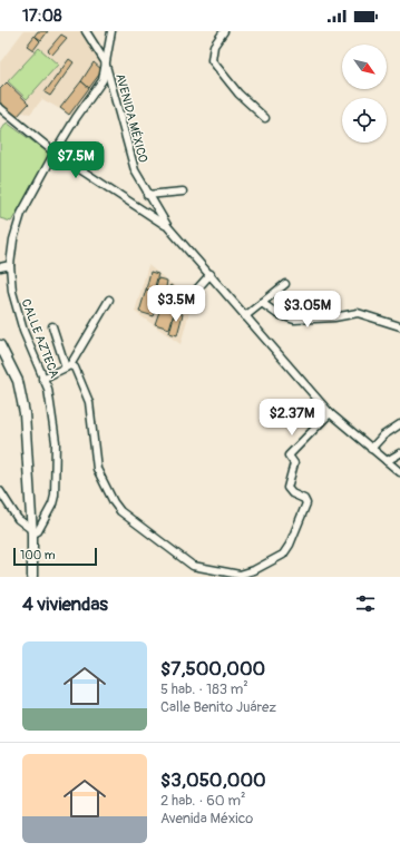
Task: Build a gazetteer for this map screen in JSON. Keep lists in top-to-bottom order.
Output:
{
  "streets": {
    "street": ["AVENIDA MÉXICO", "CALLE AZTECA"]
  },
  "crossings": [
    ["AVENIDA MÉXICO", "CALLE AZTECA"]
  ],
  "scale_bar": "100 m",
  "north": "bottom right",
  "page": {
    "status": "17:08",
    "price": [
      "$7.5M",
      "$3.5M",
      "$3.05M",
      "$2.37M"
    ],
    "scale": "100 m",
    "heading": "4 viviendas",
    "list": [
      {
        "name": "$7,500,000",
        "note": "5 hab. · 183 m² · Calle Benito Juárez"
      },
      {
        "name": "$3,050,000",
        "note": "2 hab. · 60 m² · Avenida México"
      }
    ]
  }
}
